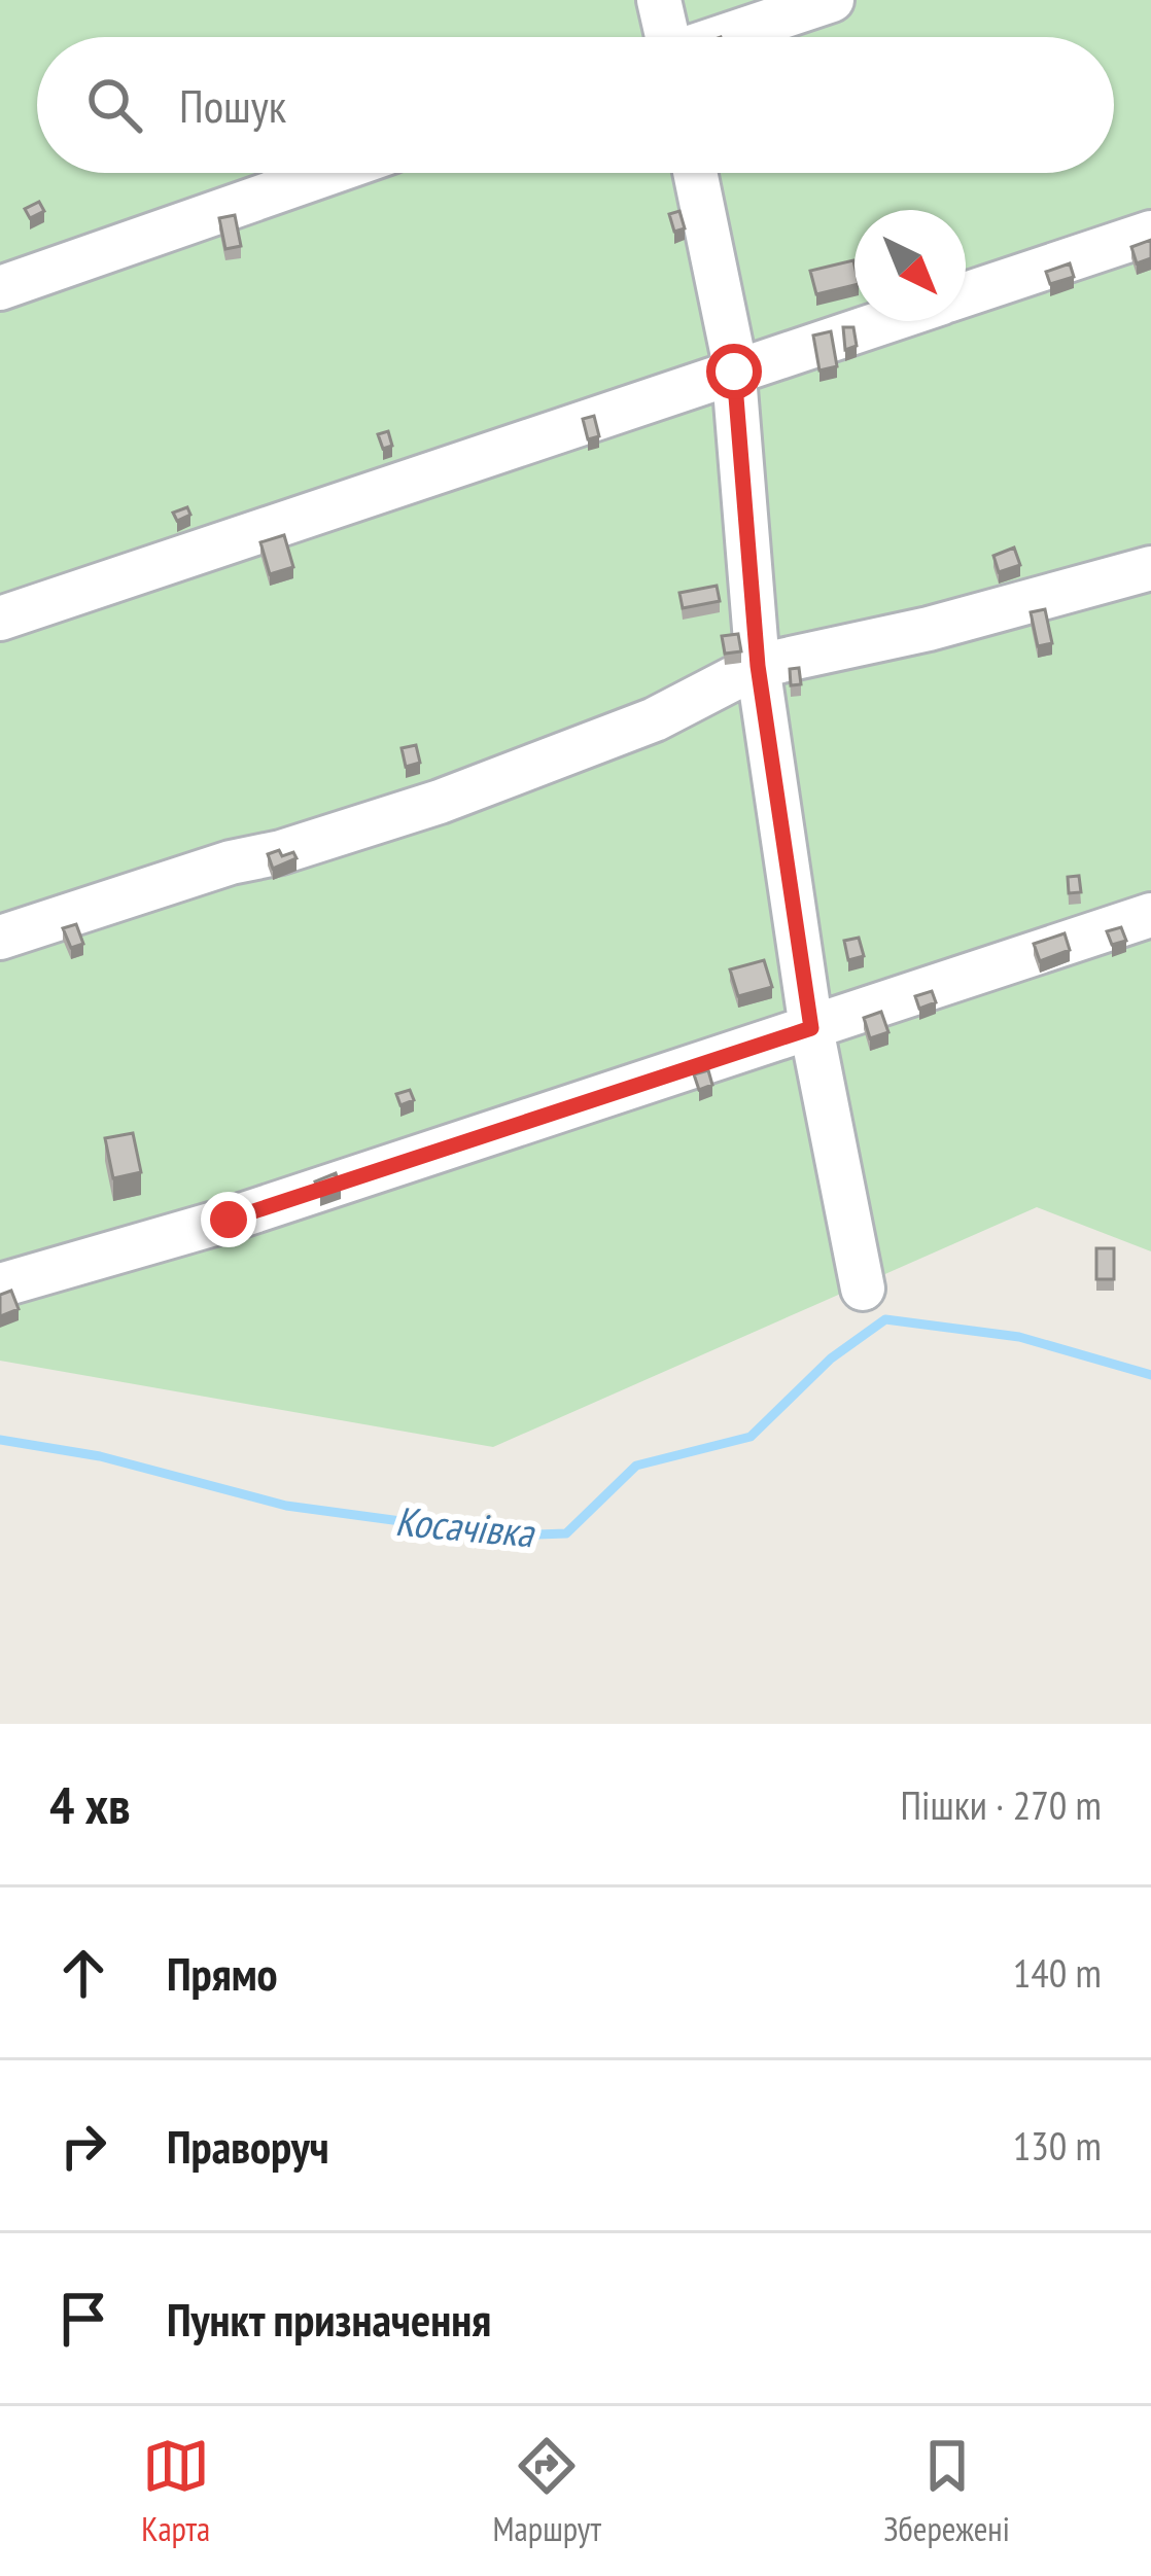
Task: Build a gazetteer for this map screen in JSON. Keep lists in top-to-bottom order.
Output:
{
  "water": ["Косачівка"],
  "north": "bottom right",
  "page": {
    "search": "Пошук",
    "heading": ["4 хв", "Пішки · 270 m"],
    "list": [
      ["Прямо", "140 m"],
      ["Праворуч", "130 m"],
      "Пункт призначення"
    ],
    "nav": ["Карта", "Маршрут", "Збережені"]
  }
}
